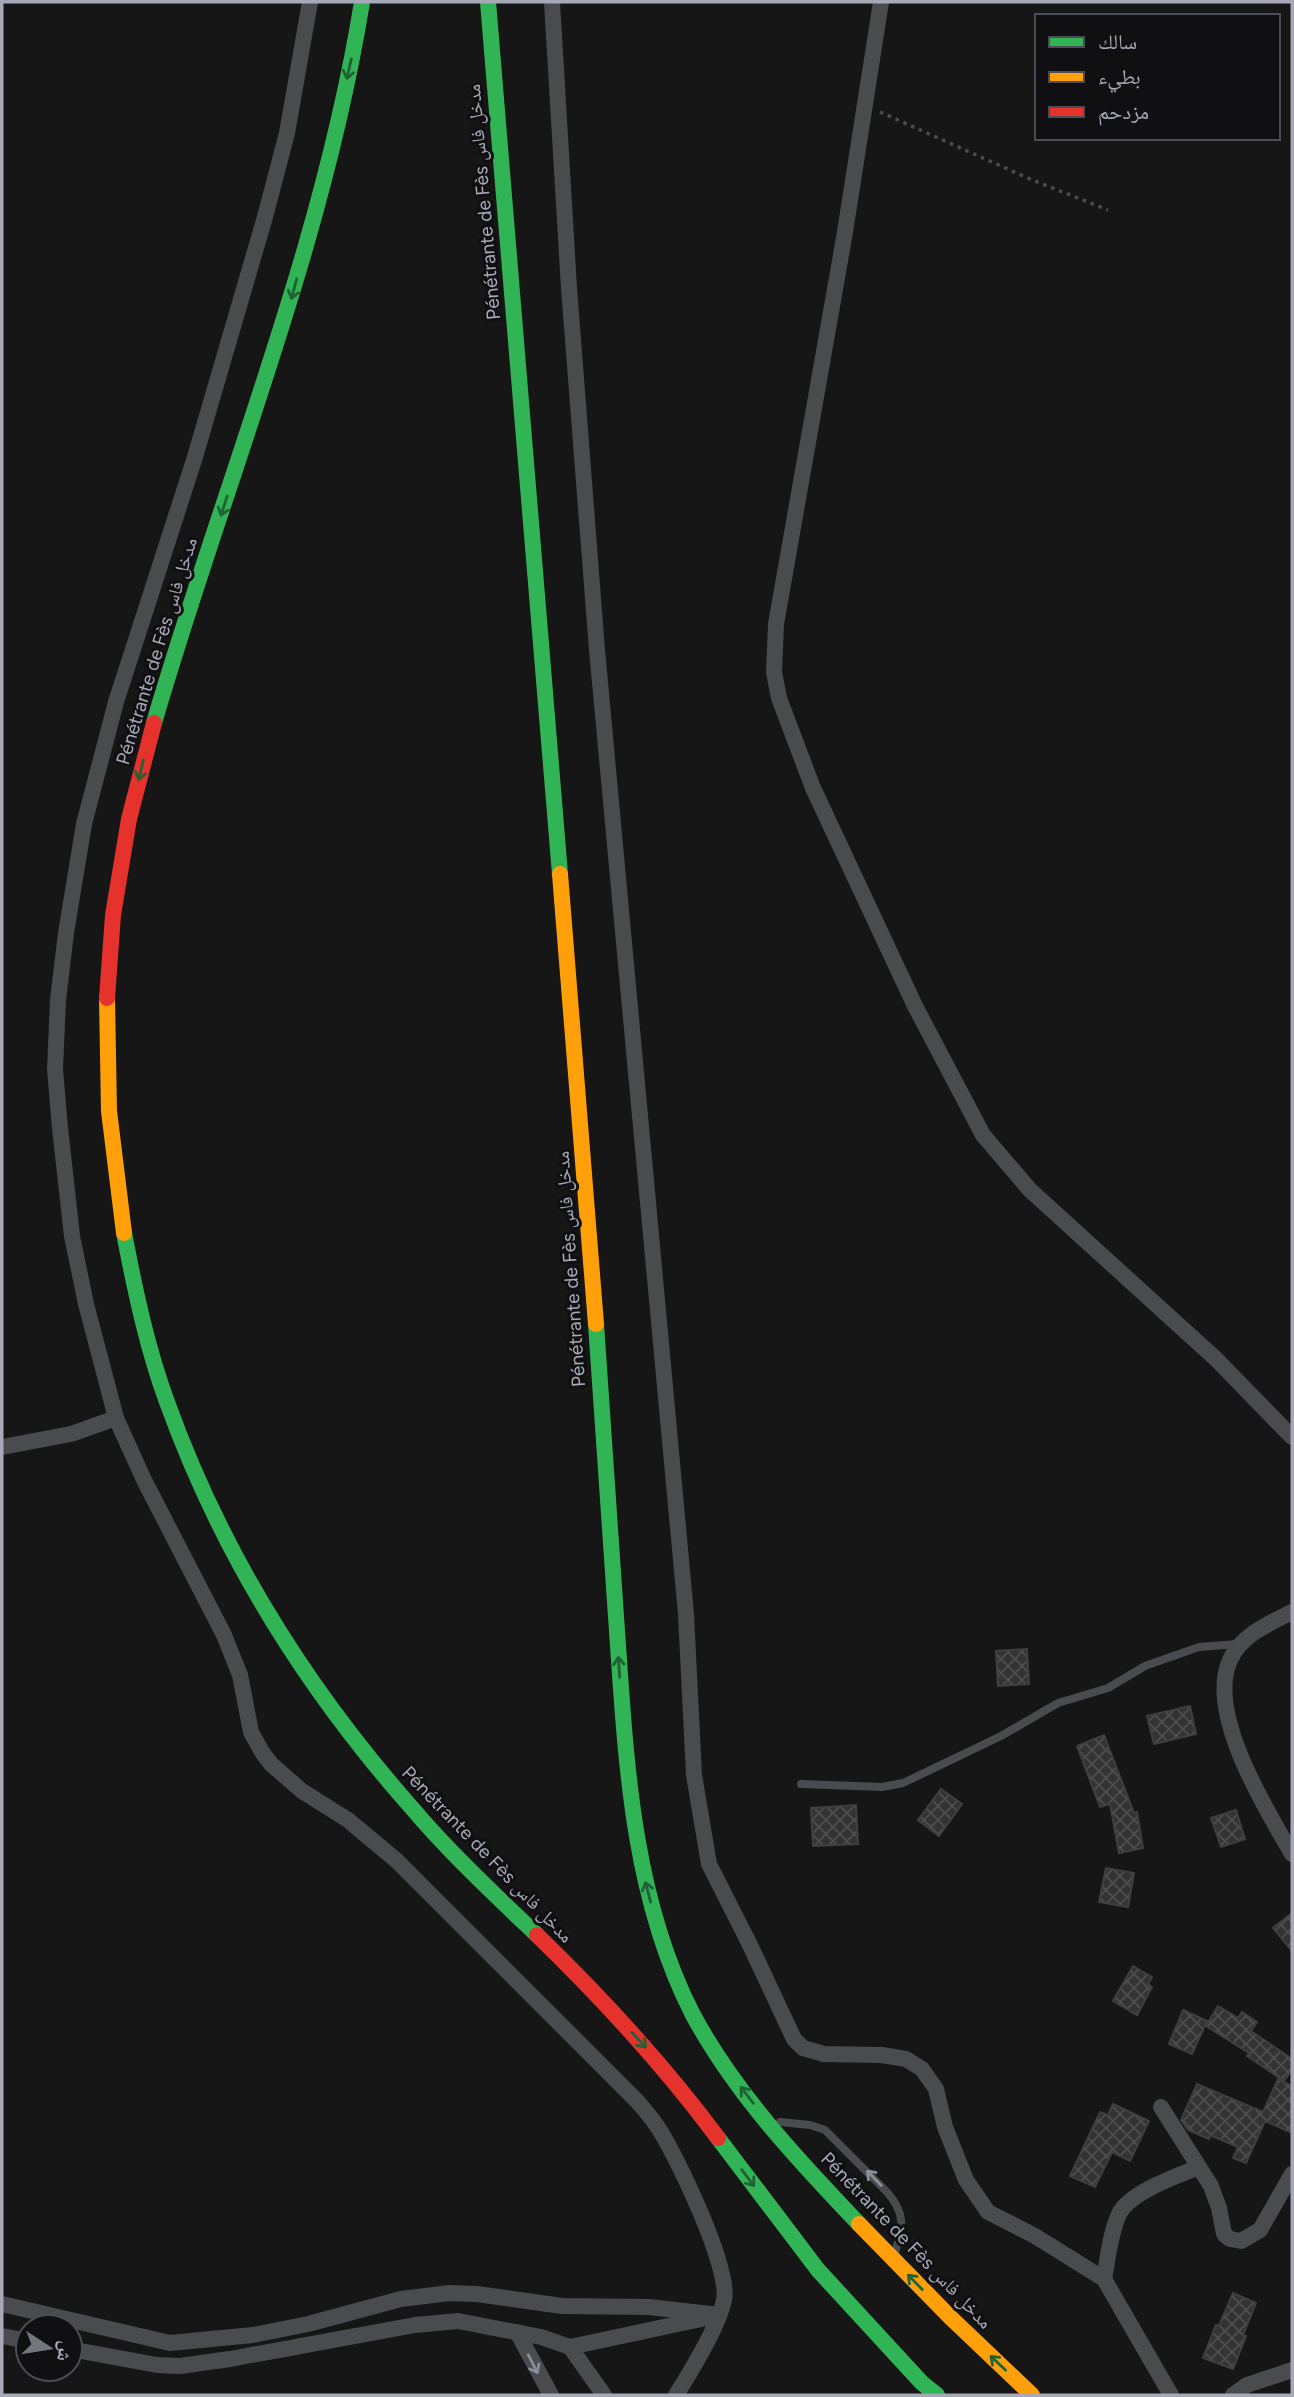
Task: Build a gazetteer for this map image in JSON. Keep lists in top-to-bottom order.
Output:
{
  "streets": {
    "highway": ["Pénétrante de Fès مدخل فاس"]
  },
  "legend": ["سالك", "بطيء", "مزدحم"],
  "north": "right"
}
